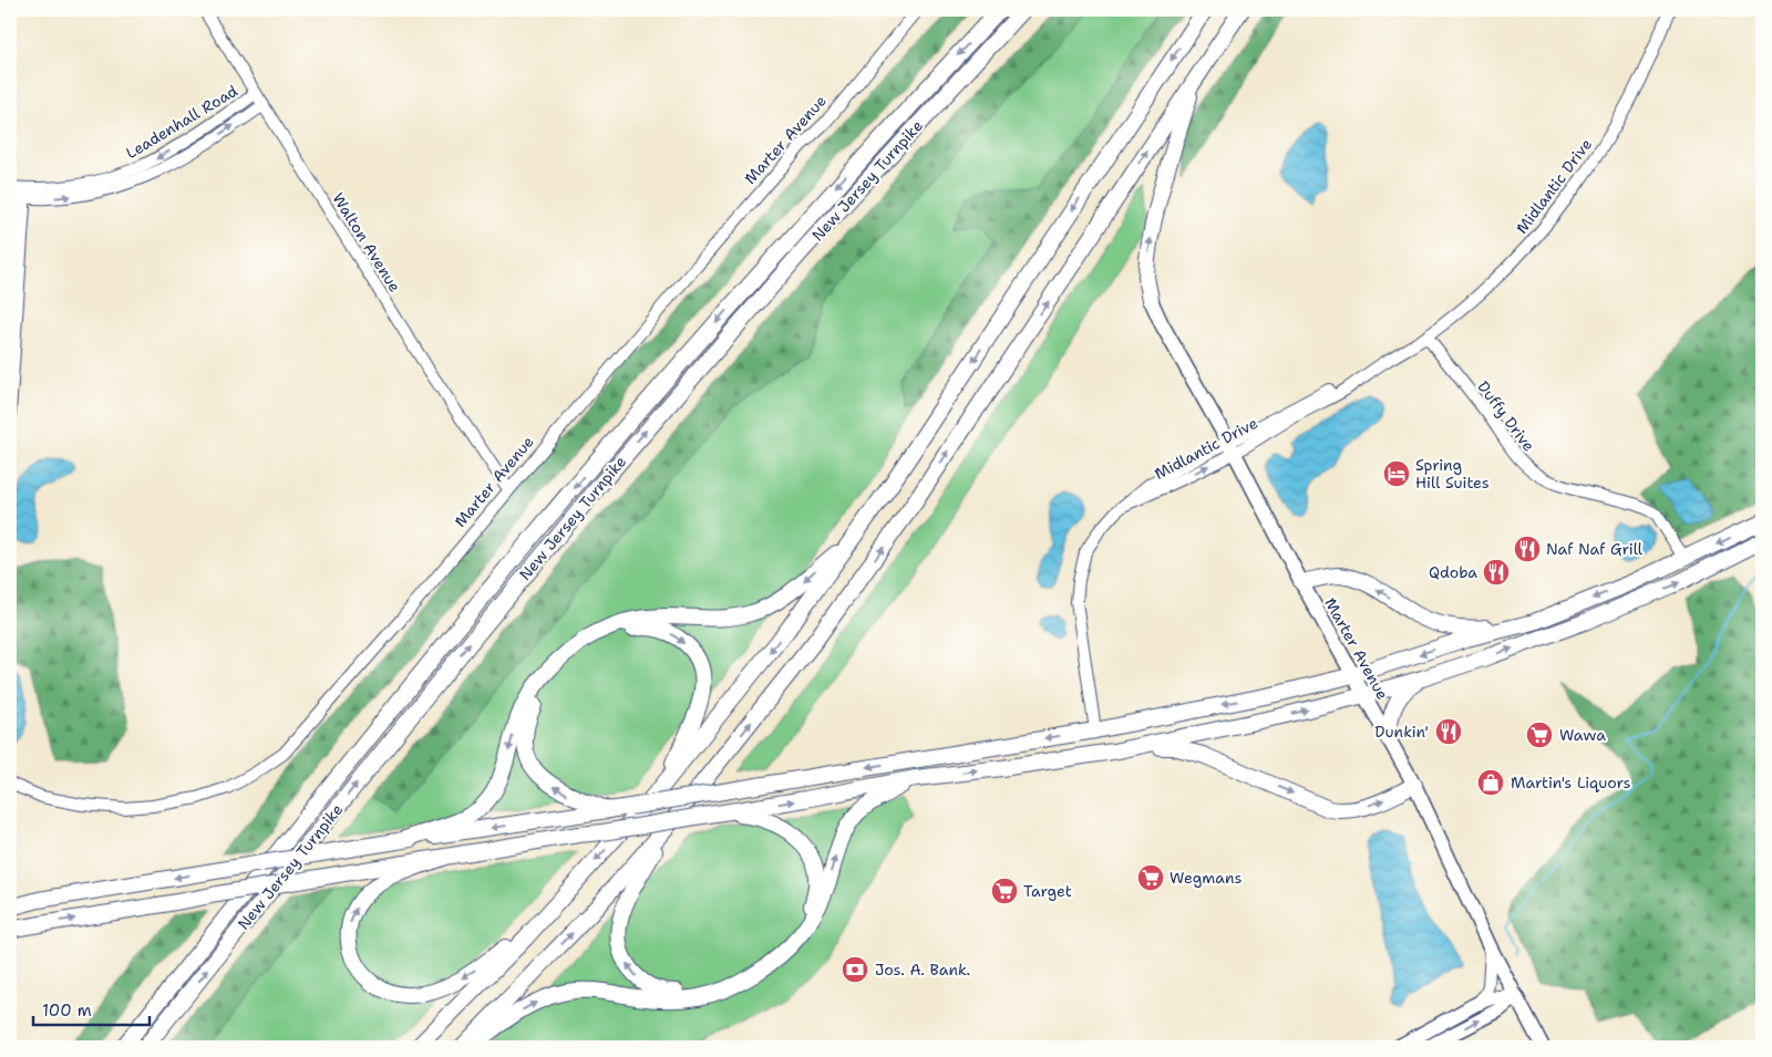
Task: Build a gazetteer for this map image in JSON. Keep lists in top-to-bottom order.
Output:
{
  "streets": {
    "highway": ["New Jersey Turnpike"],
    "main road": ["Marter Avenue"],
    "street": [
      "Leadenhall Road",
      "Midlantic Drive",
      "Walton Avenue",
      "Duffy Drive"
    ]
  },
  "crossings": [
    ["Leadenhall Road", "Walton Avenue"],
    ["Marter Avenue", "Midlantic Drive"],
    ["Marter Avenue", "Walton Avenue"],
    ["Midlantic Drive", "Duffy Drive"]
  ],
  "places": {
    "hotel": ["Spring Hill Suites"],
    "restaurant": ["Naf Naf Grill", "Qdoba", "Dunkin'"],
    "supermarket": ["Wawa", "Wegmans", "Target"],
    "shop": ["Martin's Liquors"],
    "bank": ["Jos. A. Bank."]
  },
  "scale_bar": "100 m"
}
